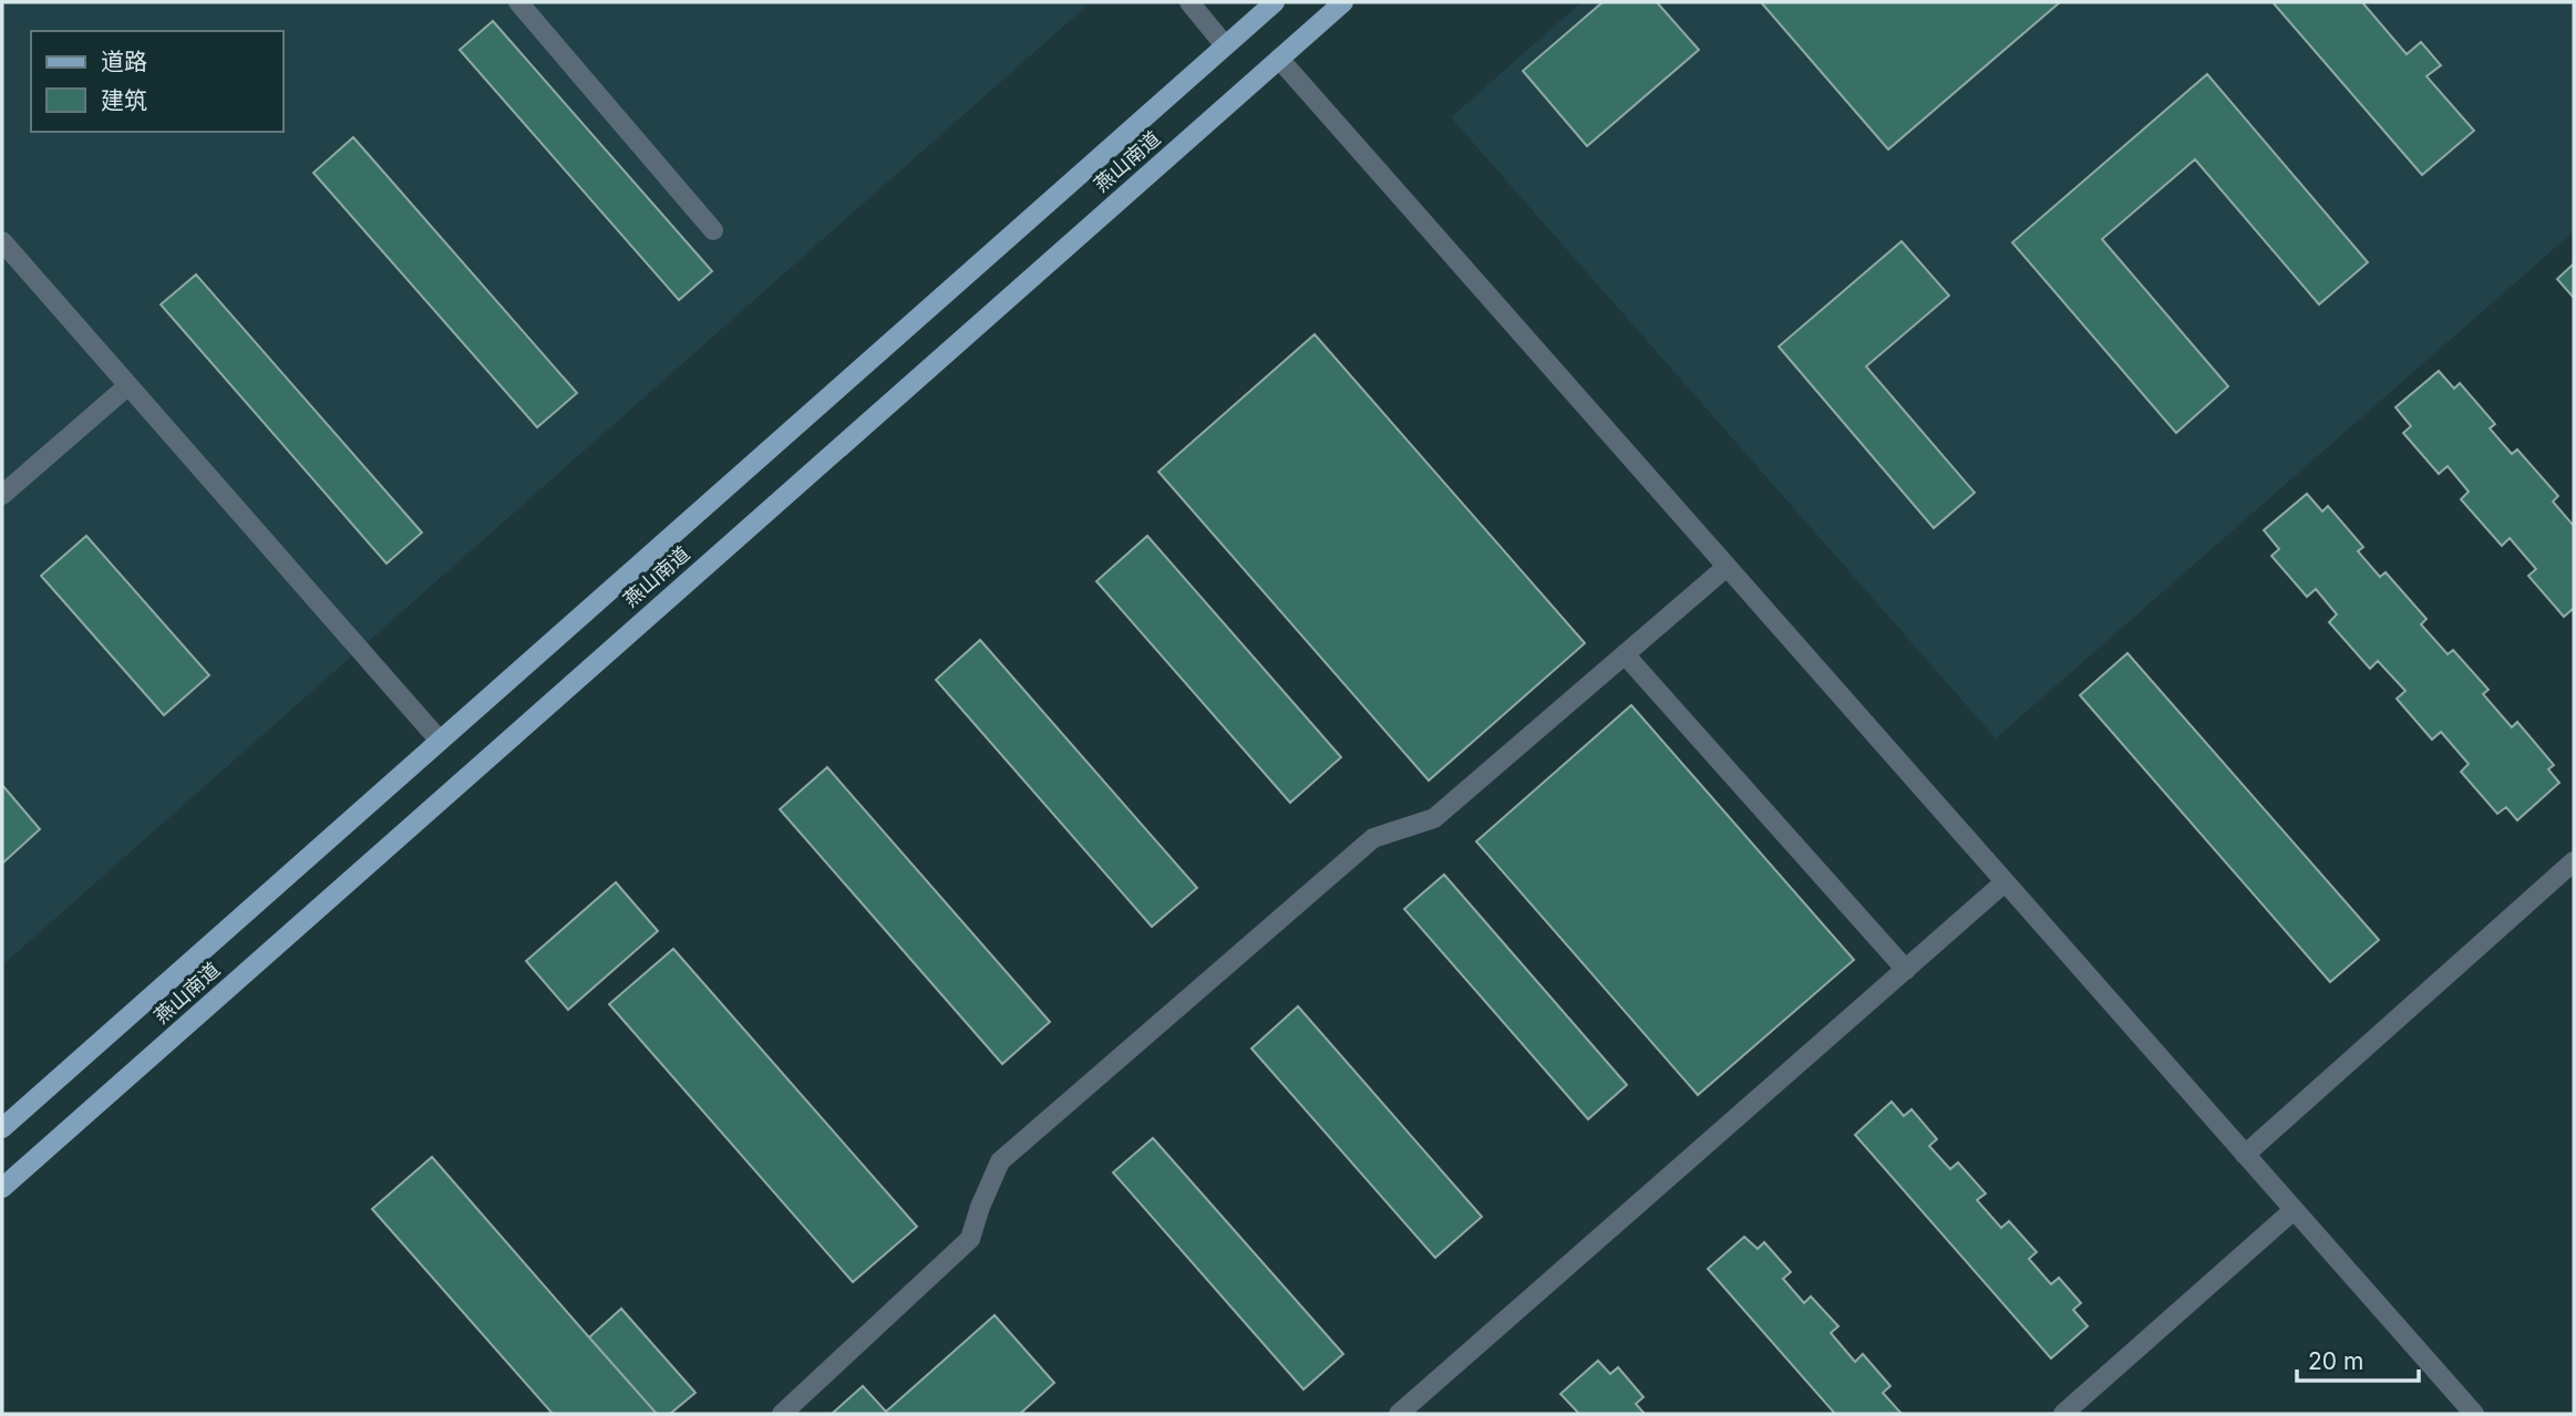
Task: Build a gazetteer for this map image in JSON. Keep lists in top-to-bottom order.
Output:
{
  "streets": {
    "main road": ["燕山南道"]
  },
  "legend": ["道路", "建筑"],
  "scale_bar": "20 m"
}
